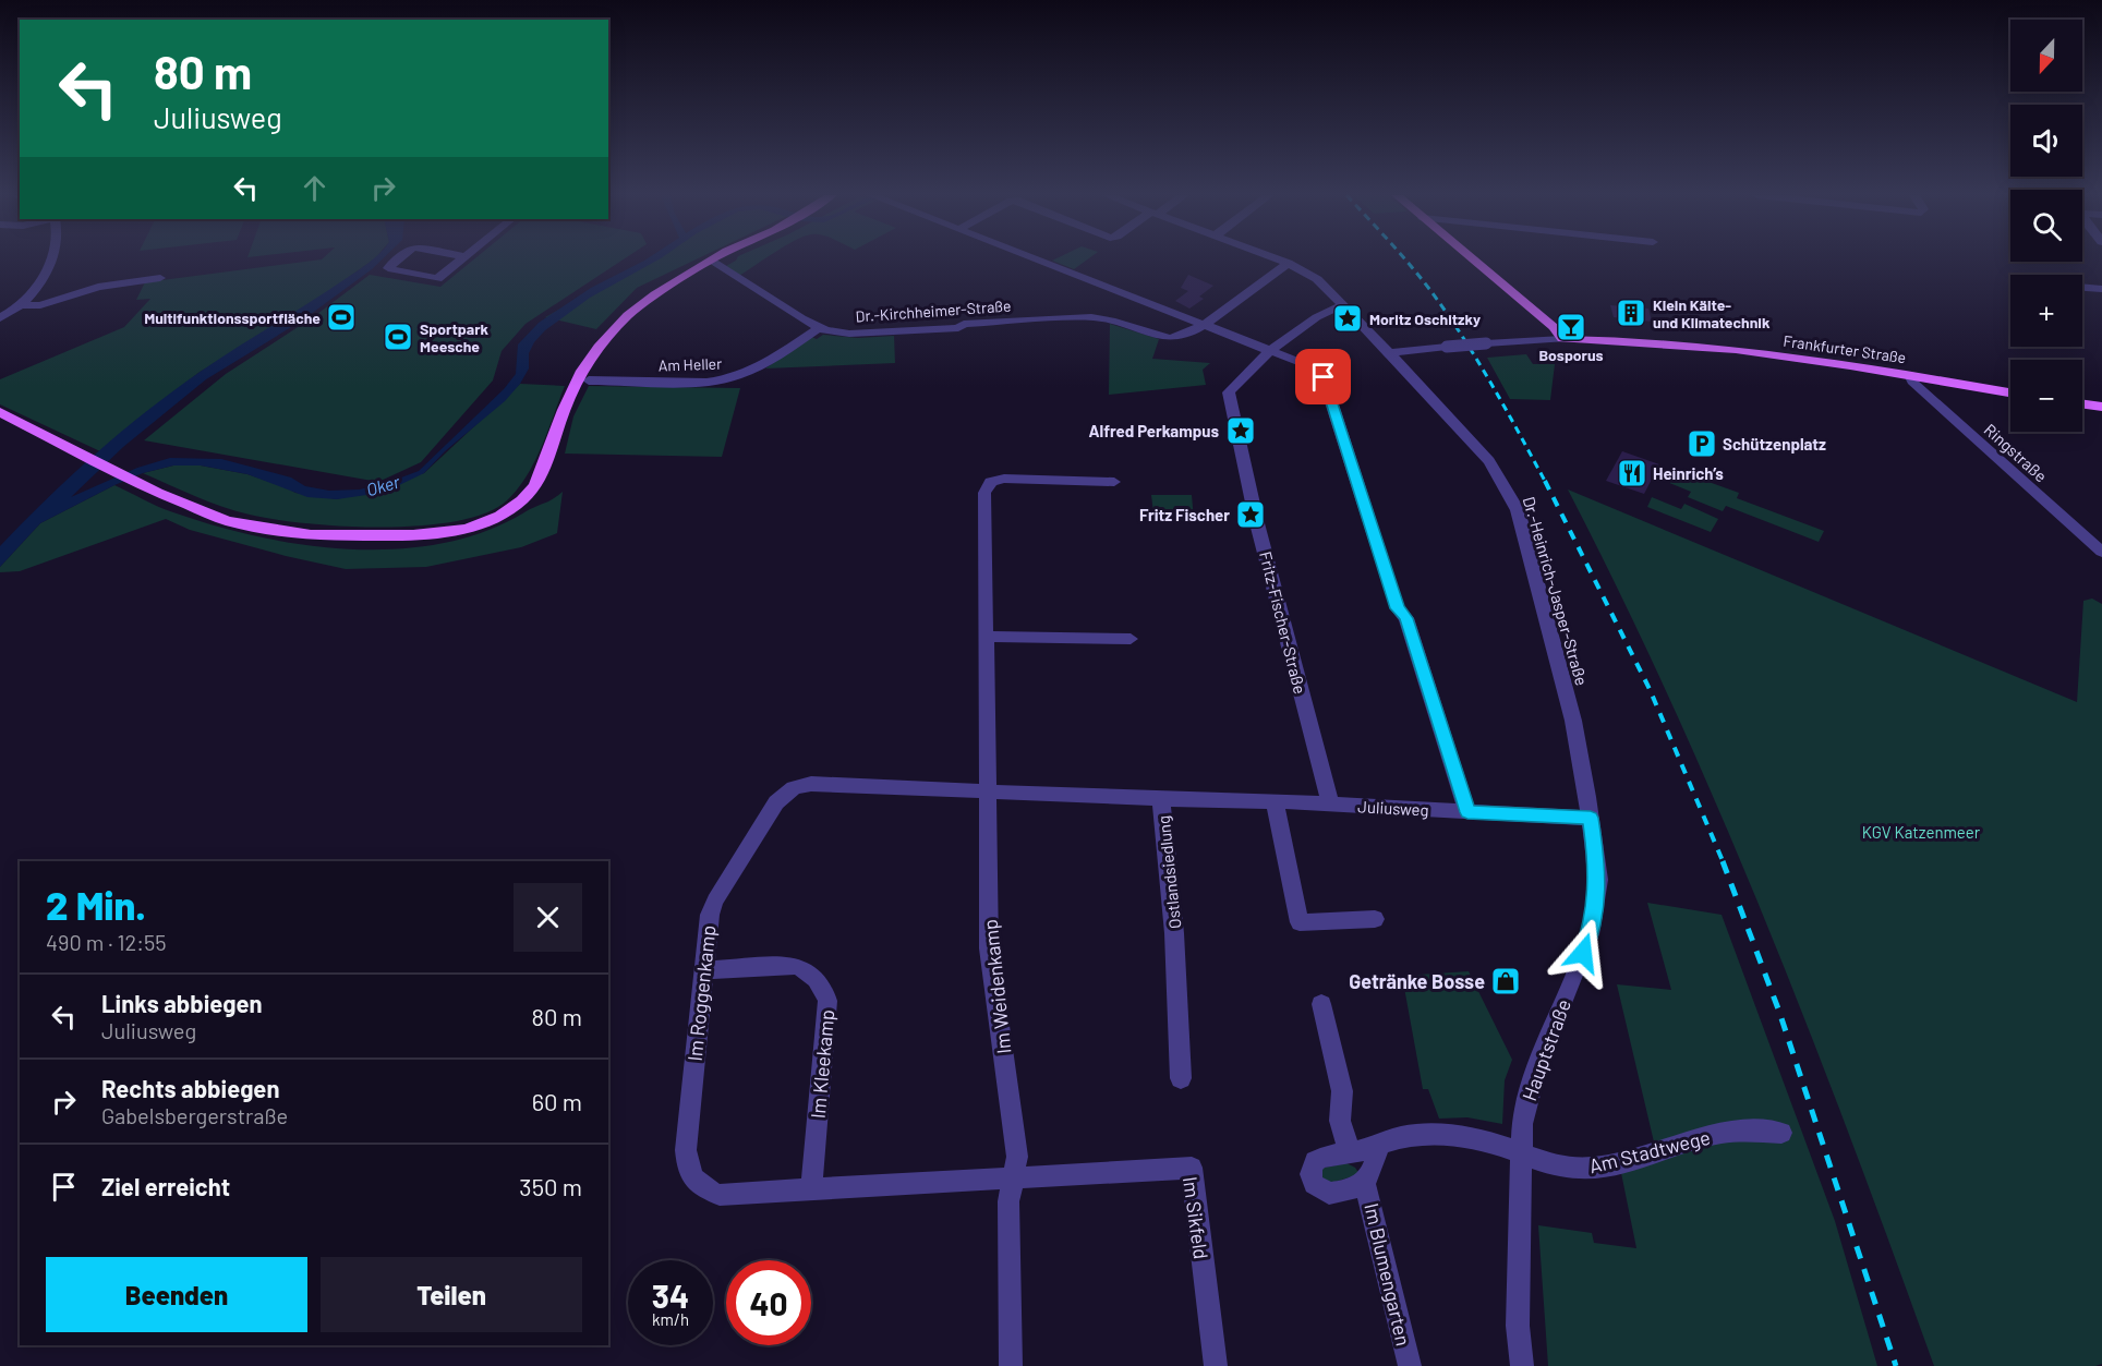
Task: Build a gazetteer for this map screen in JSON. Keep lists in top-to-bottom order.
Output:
{
  "streets": {
    "main road": ["Frankfurter Straße"],
    "street": [
      "Dr.-Kirchheimer-Straße",
      "Am Heller",
      "Ringstraße",
      "Dr.-Heinrich-Jasper-Straße",
      "Fritz-Fischer-Straße",
      "Juliusweg",
      "Ostlandsiedlung",
      "Im Weidenkamp",
      "Im Roggenkamp",
      "Hauptstraße",
      "Im Kleekamp",
      "Am Stadtwege",
      "Im Sikfeld",
      "Im Blumengarten"
    ]
  },
  "crossings": [
    ["Dr.-Kirchheimer-Straße", "Am Heller"],
    ["Dr.-Kirchheimer-Straße", "Dr.-Heinrich-Jasper-Straße"],
    ["Frankfurter Straße", "Ringstraße"],
    ["Frankfurter Straße", "Dr.-Heinrich-Jasper-Straße"],
    ["Dr.-Heinrich-Jasper-Straße", "Fritz-Fischer-Straße"],
    ["Dr.-Heinrich-Jasper-Straße", "Juliusweg"],
    ["Dr.-Heinrich-Jasper-Straße", "Hauptstraße"],
    ["Fritz-Fischer-Straße", "Juliusweg"],
    ["Juliusweg", "Ostlandsiedlung"],
    ["Juliusweg", "Hauptstraße"],
    ["Ostlandsiedlung", "Im Weidenkamp"],
    ["Ostlandsiedlung", "Im Roggenkamp"],
    ["Im Weidenkamp", "Im Roggenkamp"],
    ["Im Weidenkamp", "Im Sikfeld"],
    ["Im Roggenkamp", "Im Kleekamp"],
    ["Hauptstraße", "Am Stadtwege"],
    ["Hauptstraße", "Im Blumengarten"],
    ["Am Stadtwege", "Im Blumengarten"]
  ],
  "water": ["Oker"],
  "parks": ["KGV Katzenmeer"],
  "places": {
    "building": ["Klein Kälte- und Klimatechnik"],
    "sports": ["Multifunktionssportfläche", "Sportpark Meesche"],
    "place": ["Moritz Oschitzky", "Alfred Perkampus", "Fritz Fischer"],
    "bar": ["Bosporus"],
    "parking": ["Schützenplatz"],
    "restaurant": ["Heinrich’s"],
    "shop": ["Getränke Bosse"]
  },
  "north": "bottom",
  "page": {
    "map_buttons": ["+", "−"],
    "turn": ["80 m", "Juliusweg"],
    "heading": ["2 Min.", "490 m · 12:55"],
    "list": [
      {
        "name": "Links abbiegen",
        "note": "Juliusweg",
        "value": "80 m"
      },
      {
        "name": "Rechts abbiegen",
        "note": "Gabelsbergerstraße",
        "value": "60 m"
      },
      {
        "name": "Ziel erreicht",
        "value": "350 m"
      }
    ],
    "buttons": ["Beenden", "Teilen"],
    "speed": "34 km/h",
    "limit": "40"
  }
}
